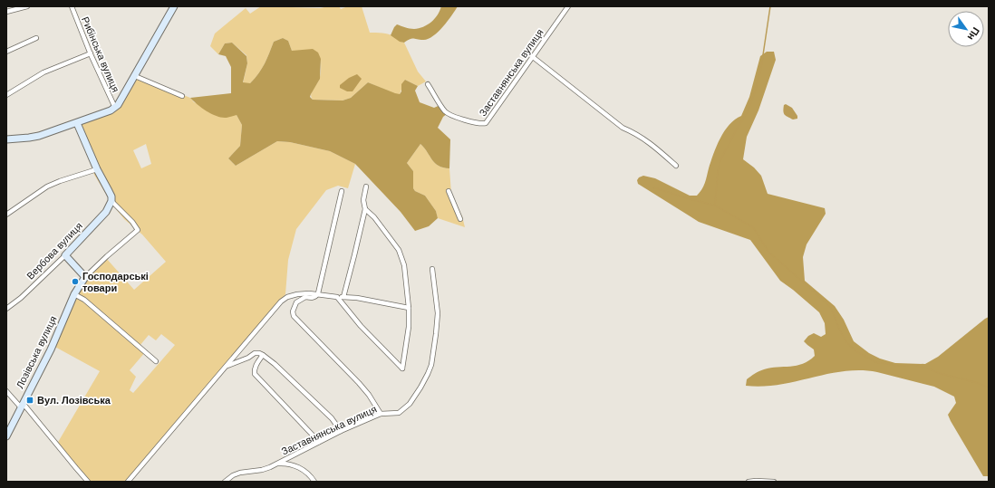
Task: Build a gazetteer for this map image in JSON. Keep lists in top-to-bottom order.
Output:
{
  "streets": {
    "street": [
      "Рибінська вулиця",
      "Заставнянська вулиця",
      "Вербова вулиця",
      "Лозівська вулиця"
    ]
  },
  "places": {
    "other": ["Господарські товари"],
    "transit": ["Вул. Лозівська"]
  },
  "north": "bottom right"
}
